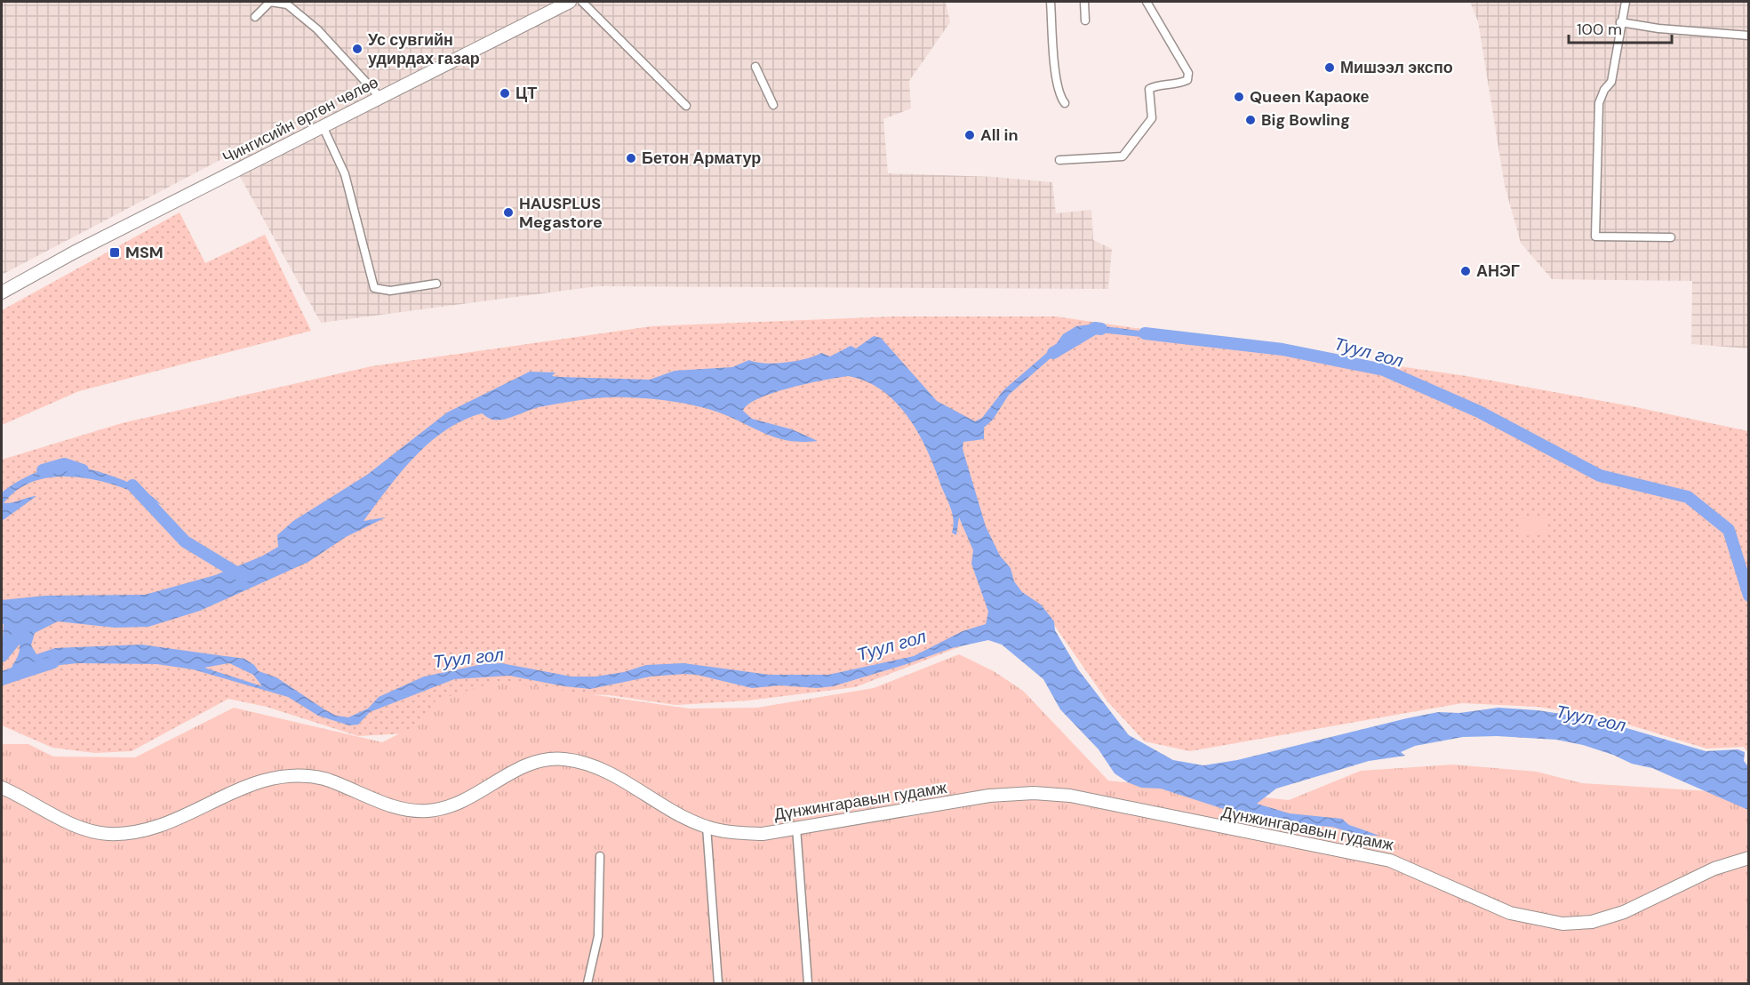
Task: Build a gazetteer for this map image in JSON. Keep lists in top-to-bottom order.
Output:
{
  "streets": {
    "main road": ["Чингисийн өргөн чөлөө", "Дүнжингаравын гудамж"]
  },
  "water": ["Туул гол"],
  "places": {
    "other": [
      "Ус сувгийн удирдах газар",
      "Мишээл экспо",
      "ЦТ",
      "Queen Караоке",
      "Big Bowling",
      "All in",
      "Бетон Арматур",
      "HAUSPLUS Megastore",
      "АНЭГ"
    ],
    "transit": ["MSM"]
  },
  "scale_bar": "100 m"
}
